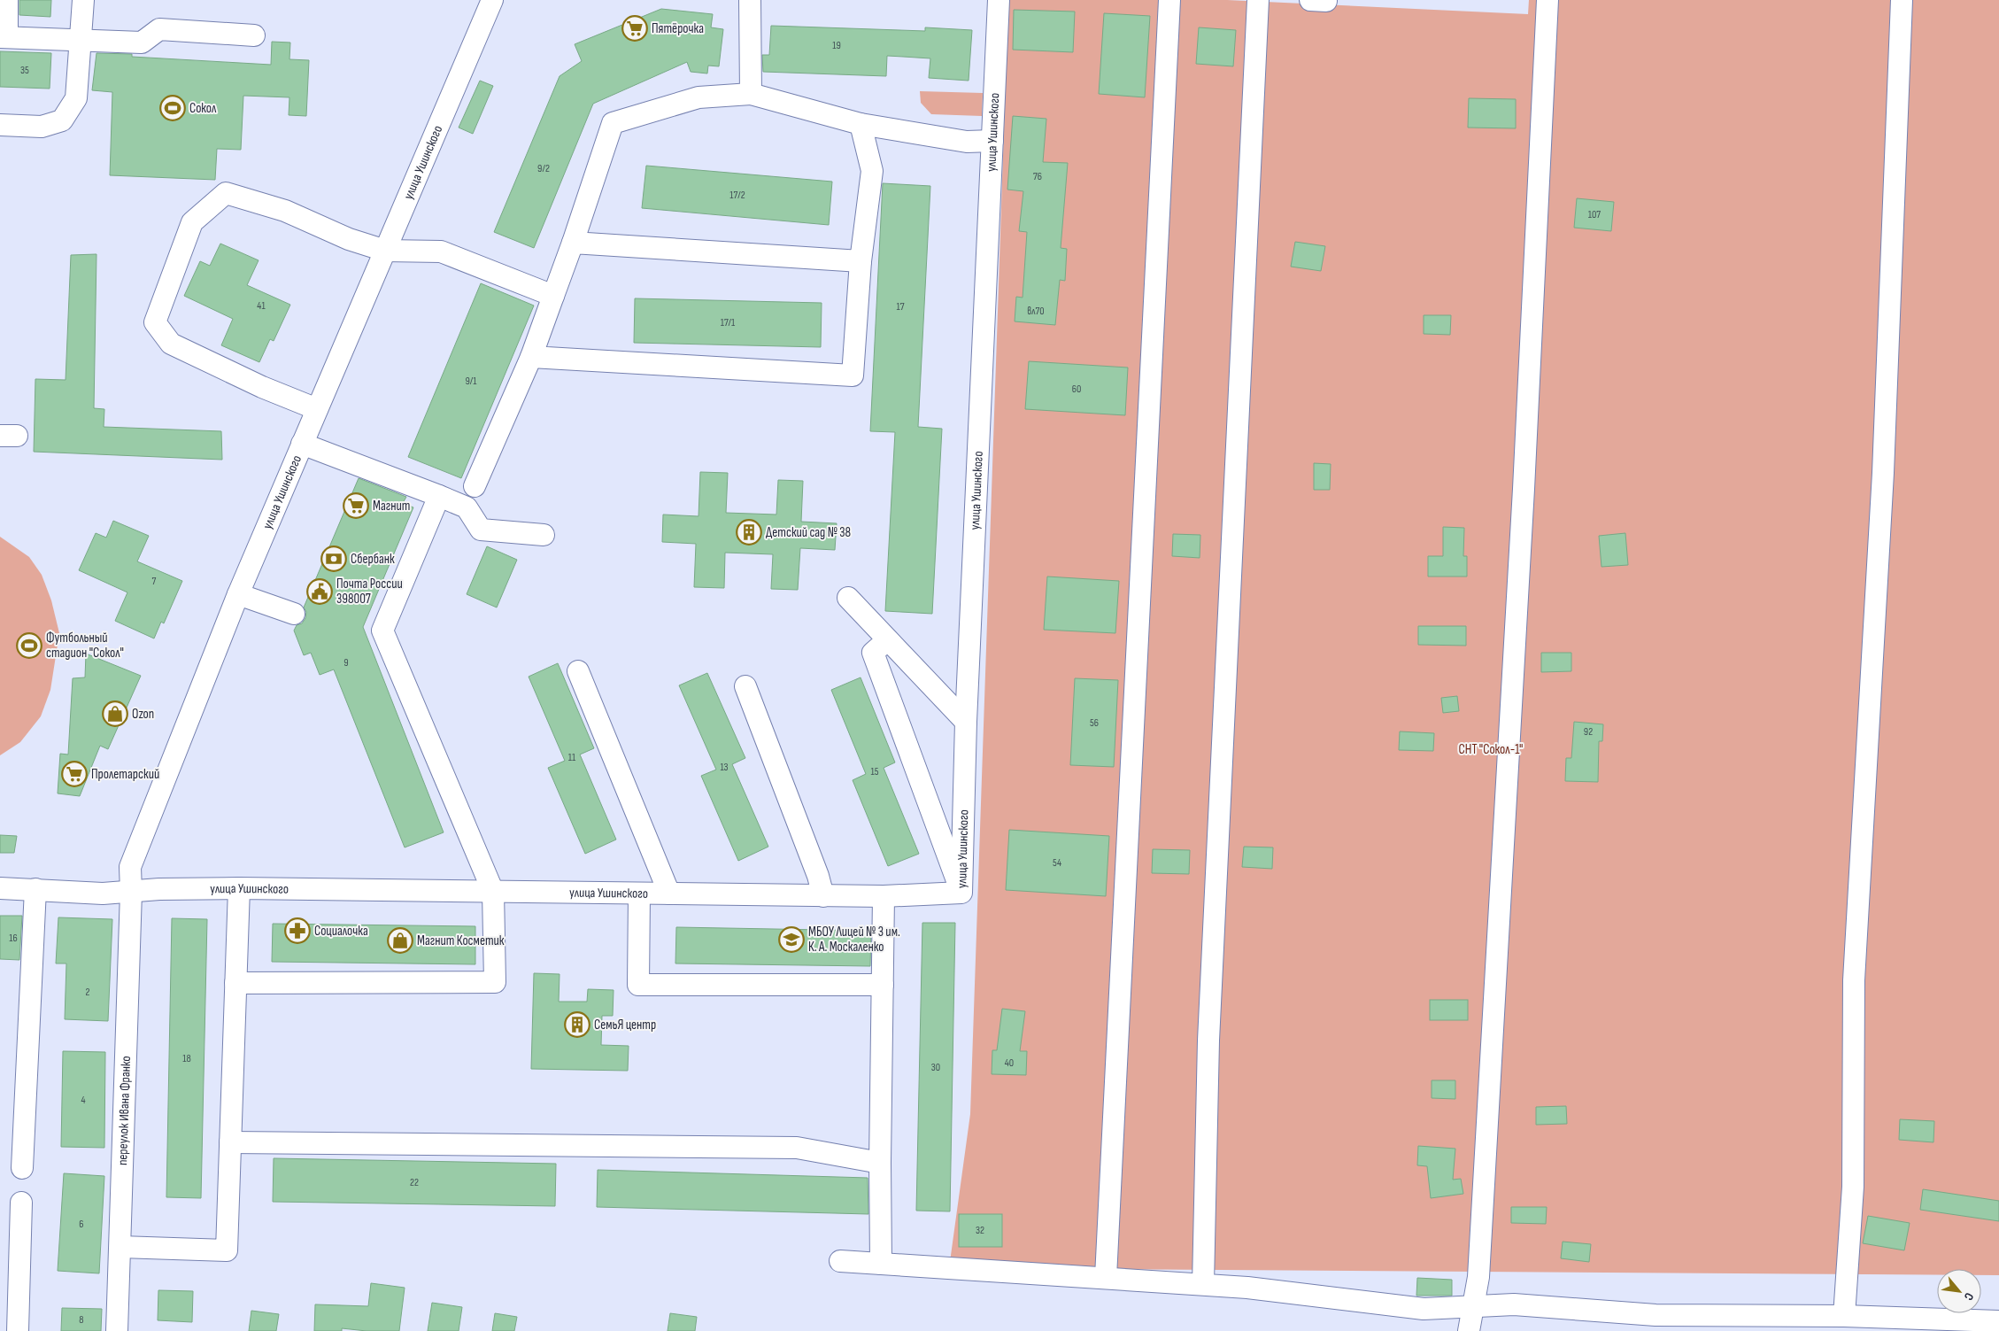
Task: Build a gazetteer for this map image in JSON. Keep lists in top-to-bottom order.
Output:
{
  "streets": {
    "street": ["улица Ушинского", "переулок Ивана Франко"]
  },
  "crossings": [
    ["улица Ушинского", "переулок Ивана Франко"]
  ],
  "parks": ["СНТ \"Сокол-1\""],
  "places": {
    "supermarket": ["Пятёрочка", "Магнит", "Пролетарский"],
    "sports": ["Сокол", "Футбольный стадион \"Сокол\""],
    "building": ["Детский сад № 38", "СемьЯ центр"],
    "bank": ["Сбербанк"],
    "public building": ["Почта России 398007"],
    "shop": ["Ozon", "Магнит Косметик"],
    "pharmacy": ["Социалочка"],
    "school or university": ["МБОУ Лицей № 3 им. К. А. Москаленко"]
  },
  "house_numbers": [
    "19",
    "35",
    "9/2",
    "76",
    "17/2",
    "107",
    "41",
    "17",
    "вл70",
    "17/1",
    "9/1",
    "60",
    "7",
    "9",
    "56",
    "92",
    "11",
    "13",
    "15",
    "54",
    "16",
    "2",
    "18",
    "40",
    "30",
    "4",
    "22",
    "6",
    "32",
    "8"
  ],
  "north": "bottom right"
}
